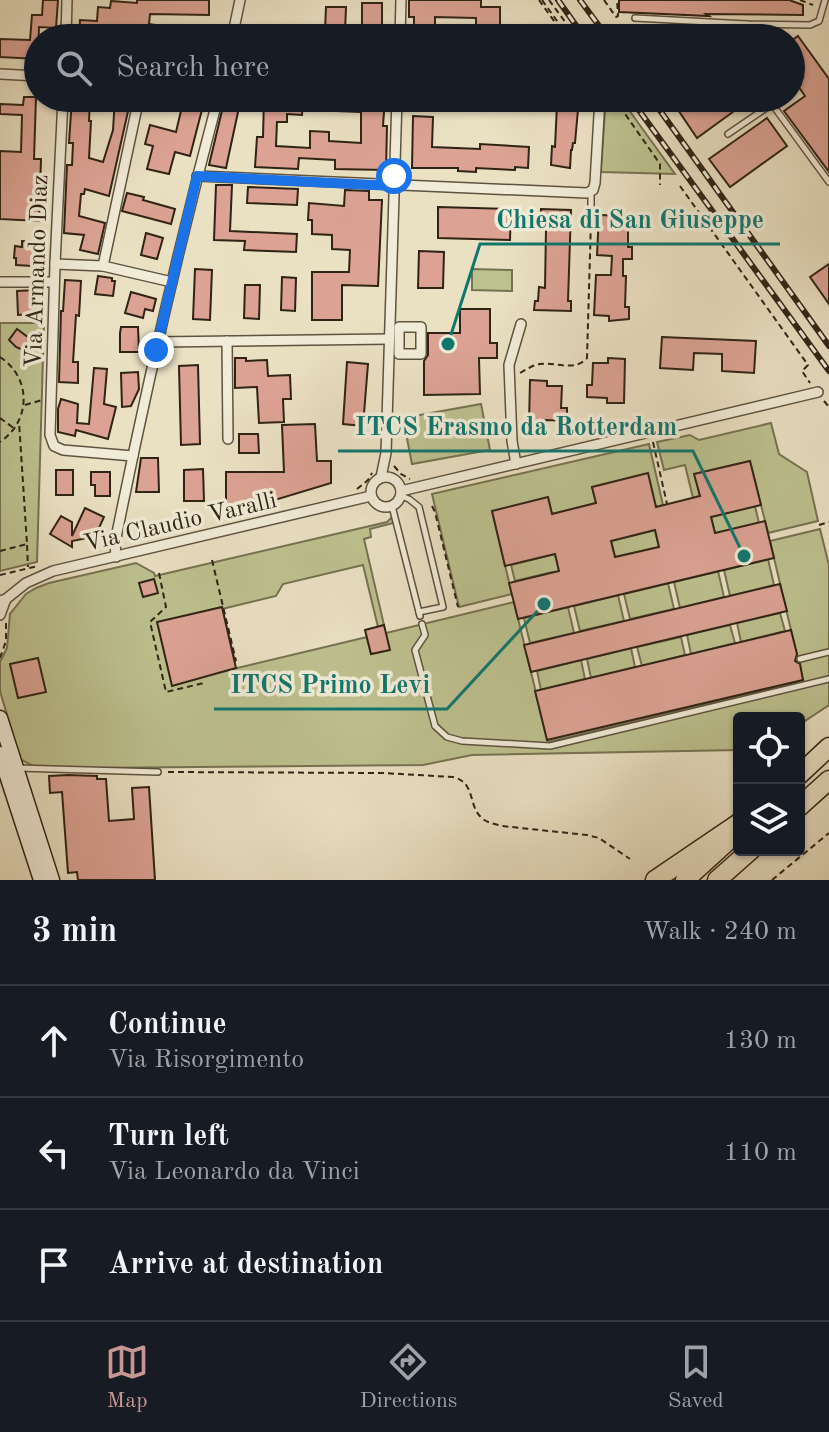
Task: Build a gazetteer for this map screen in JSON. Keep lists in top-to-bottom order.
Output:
{
  "streets": {
    "street": ["Via Armando Diaz", "Via Claudio Varalli"]
  },
  "places": ["Chiesa di San Giuseppe", "ITCS Erasmo da Rotterdam", "ITCS Primo Levi"],
  "page": {
    "search": "Search here",
    "heading": ["3 min", "Walk · 240 m"],
    "list": [
      ["Continue", "Via Risorgimento", "130 m"],
      ["Turn left", "Via Leonardo da Vinci", "110 m"],
      "Arrive at destination"
    ],
    "nav": ["Map", "Directions", "Saved"]
  }
}
